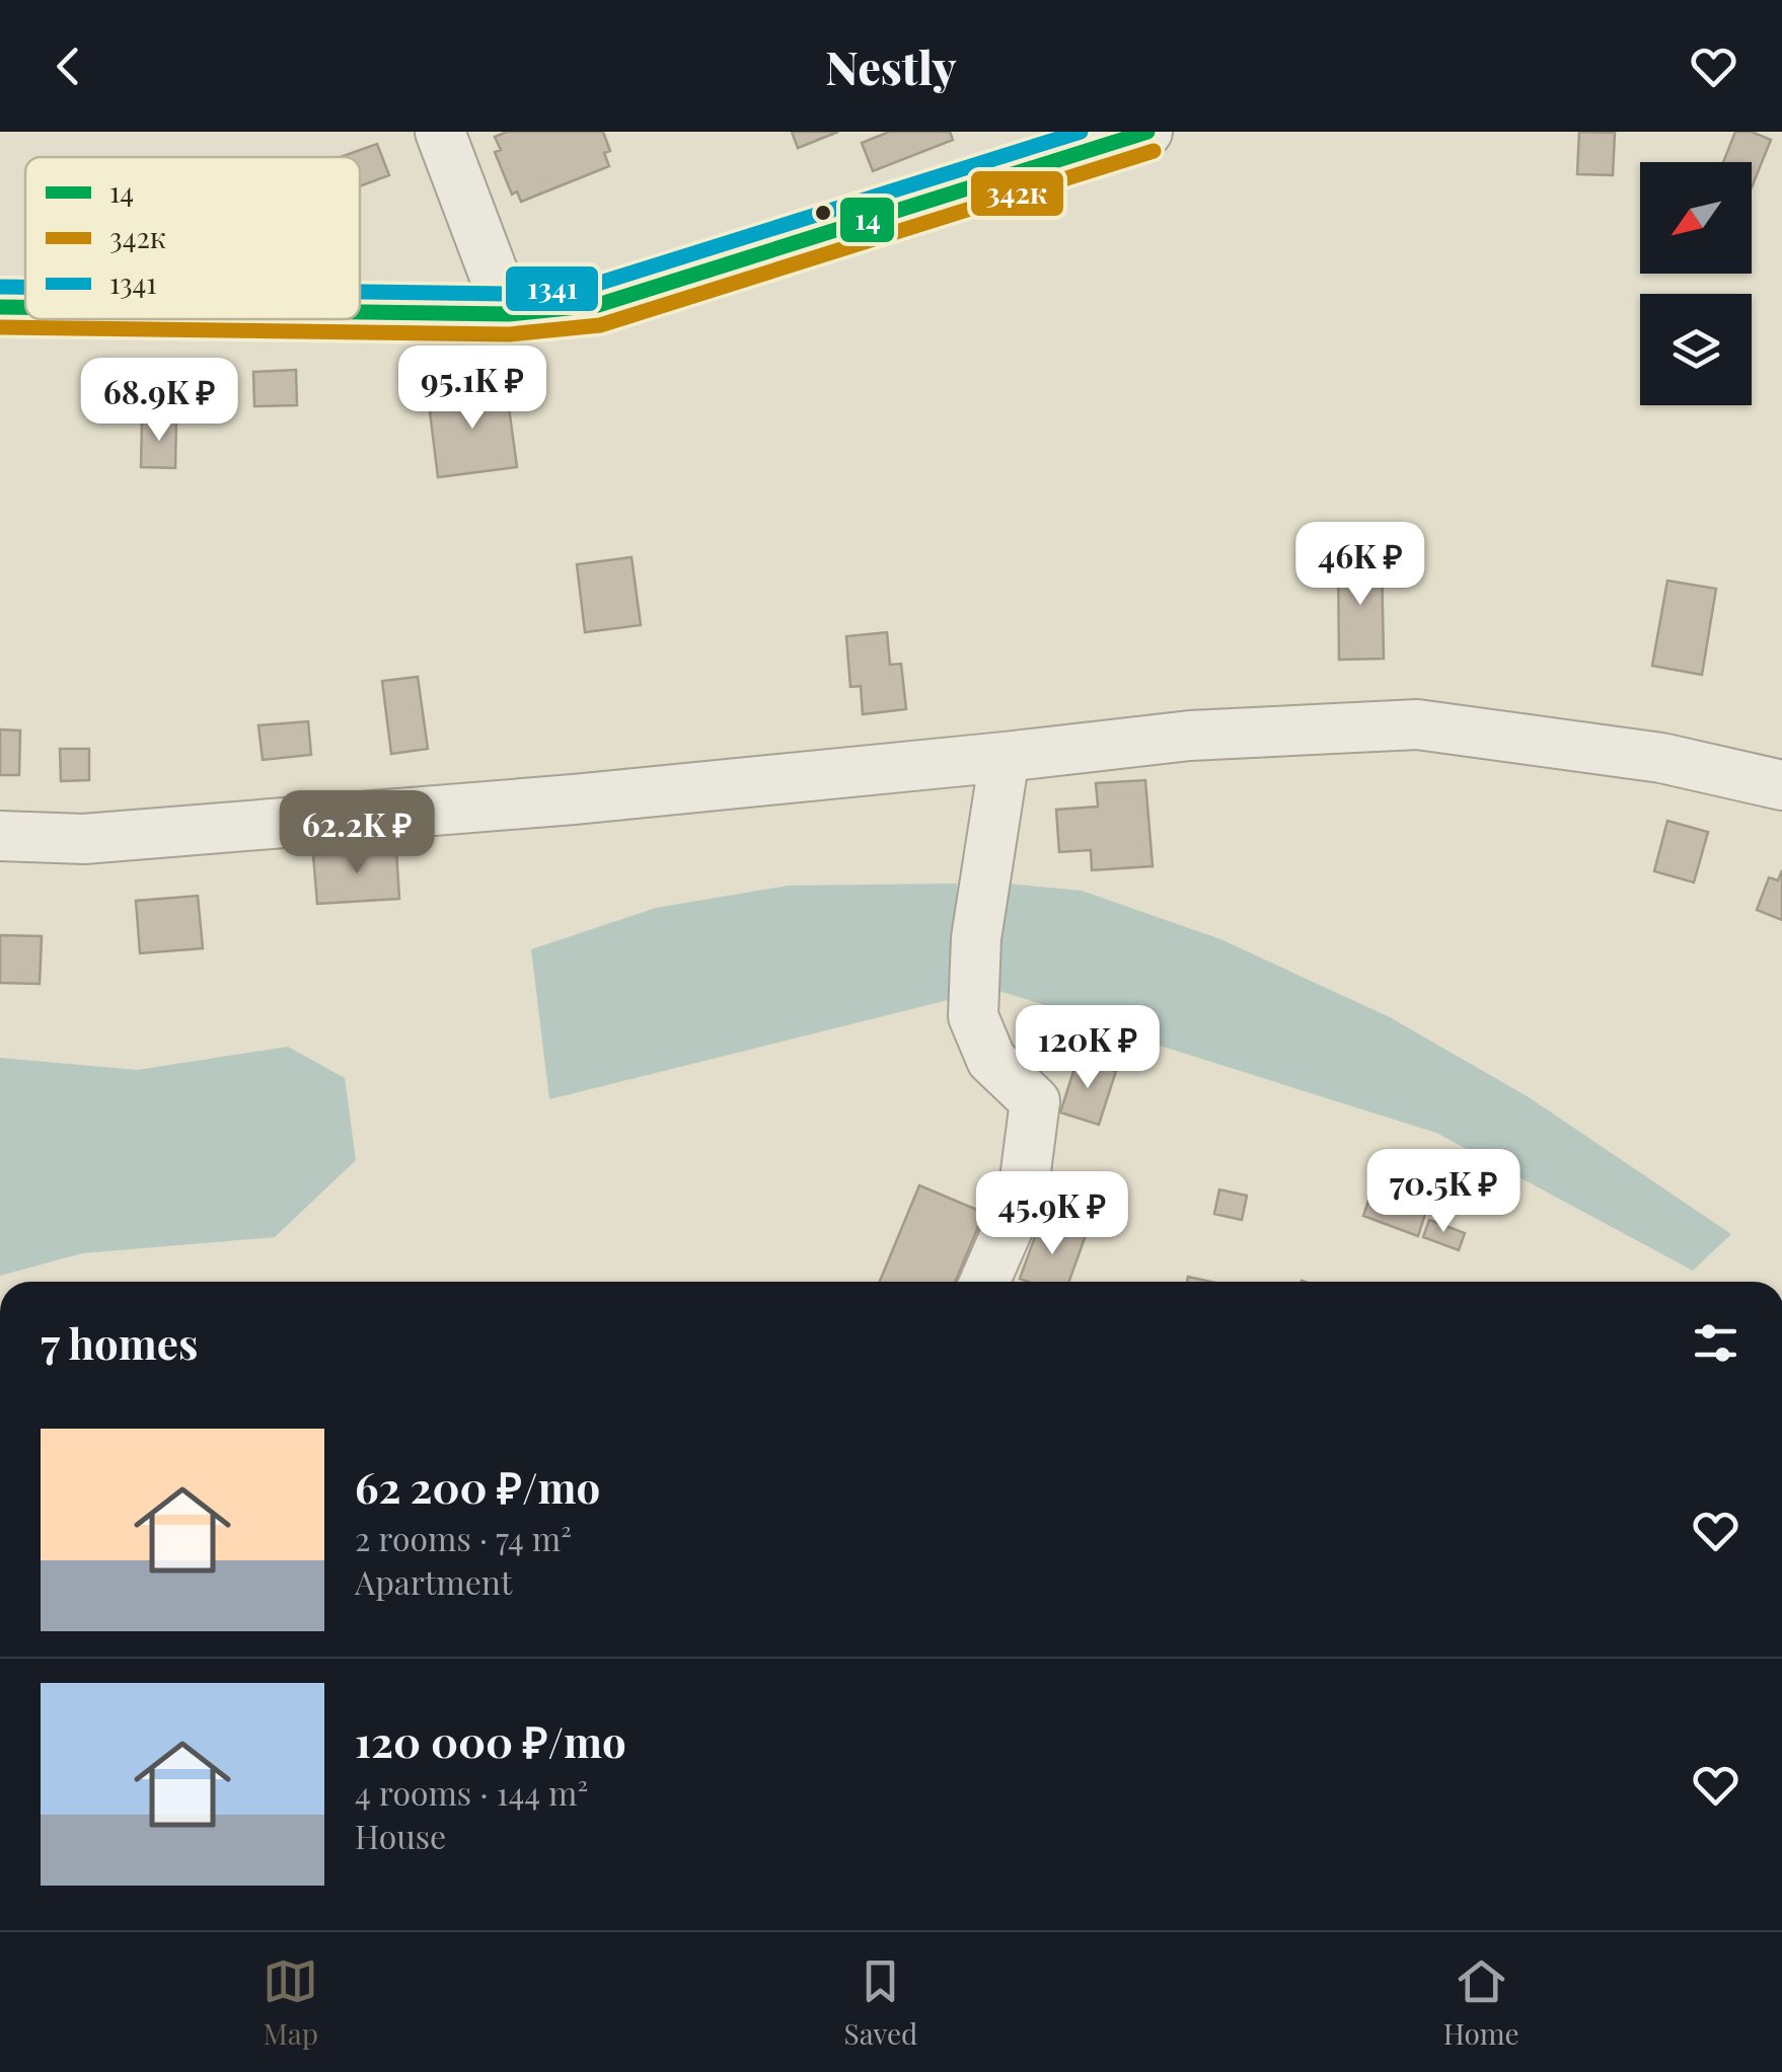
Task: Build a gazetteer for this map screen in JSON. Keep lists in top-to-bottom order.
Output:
{
  "lines": ["transit line 14", "transit line 1341", "transit line 342к"],
  "legend": ["14", "342к", "1341"],
  "north": "bottom left",
  "page": {
    "header": "Nestly",
    "price": [
      "95.1K ₽",
      "68.9K ₽",
      "46K ₽",
      "62.2K ₽",
      "120K ₽",
      "70.5K ₽",
      "45.9K ₽"
    ],
    "heading": "7 homes",
    "list": [
      {
        "name": "62 200 ₽/mo",
        "note": "2 rooms · 74 m² · Apartment"
      },
      {
        "name": "120 000 ₽/mo",
        "note": "4 rooms · 144 m² · House"
      }
    ],
    "tabs": ["Map", "Saved", "Home"]
  }
}
